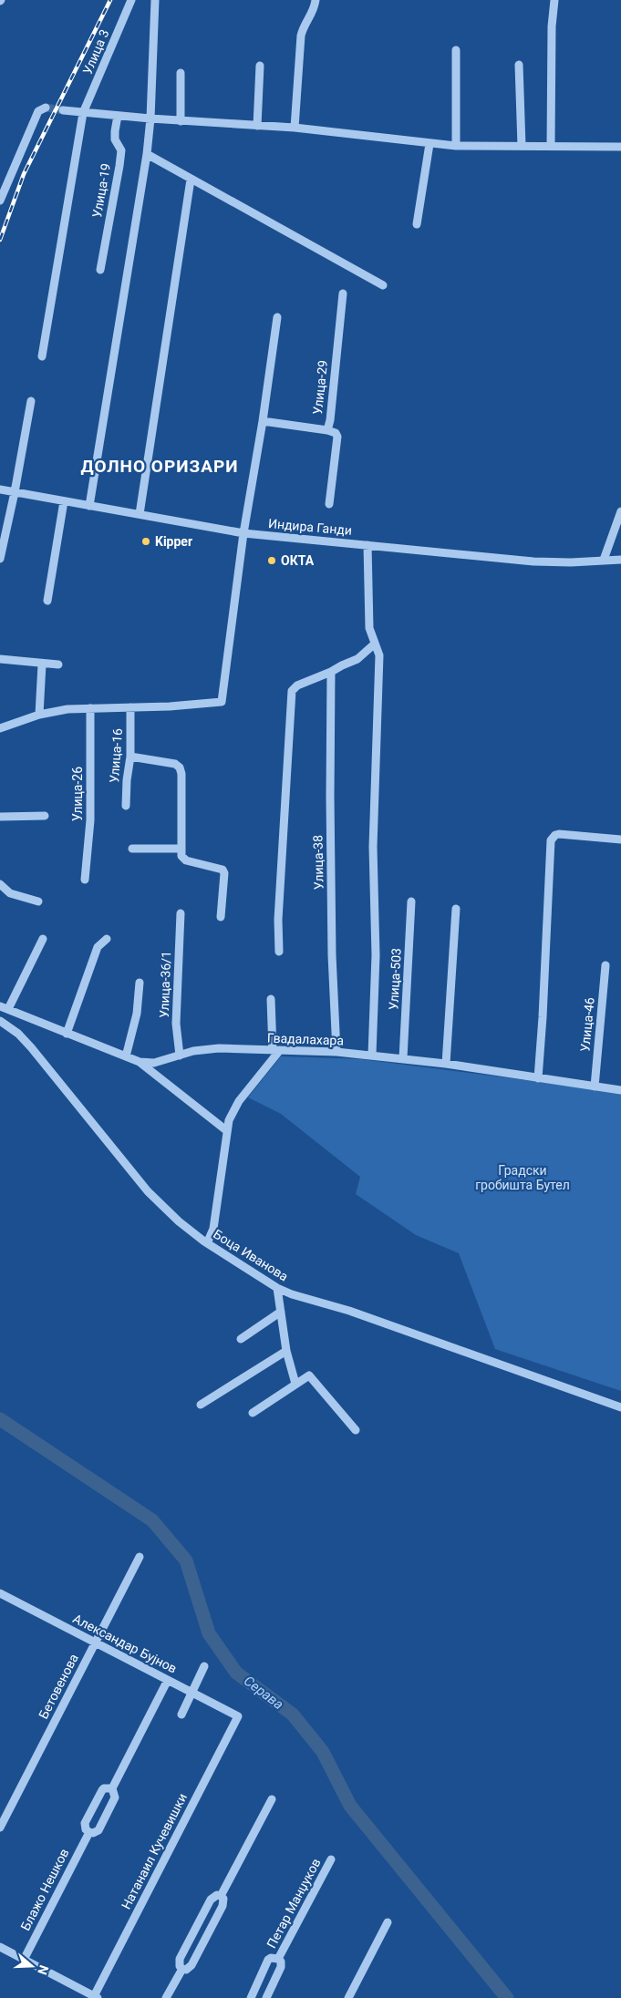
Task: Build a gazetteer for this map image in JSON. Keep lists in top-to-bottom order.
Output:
{
  "streets": {
    "street": [
      "Улица 3",
      "Улица-19",
      "Улица-29",
      "Индира Ганди",
      "Улица-16",
      "Улица-26",
      "Улица-38",
      "Улица-503",
      "Улица-36/1",
      "Улица-46",
      "Гвадалахара",
      "Боца Иванова",
      "Александар Бујнов",
      "Бетовенова",
      "Натанаил Кучевишки",
      "Блажо Нешков",
      "Петар Манџуков"
    ]
  },
  "crossings": [
    ["Улица-38", "Гвадалахара"],
    ["Улица-503", "Гвадалахара"],
    ["Улица-36/1", "Гвадалахара"],
    ["Улица-46", "Гвадалахара"],
    ["Александар Бујнов", "Бетовенова"],
    ["Александар Бујнов", "Натанаил Кучевишки"],
    ["Александар Бујнов", "Блажо Нешков"]
  ],
  "districts": ["ДОЛНО ОРИЗАРИ"],
  "water": ["Серава"],
  "parks": ["Градски гробишта Бутел"],
  "places": ["Kipper", "ОКТА"],
  "north": "right"
}
